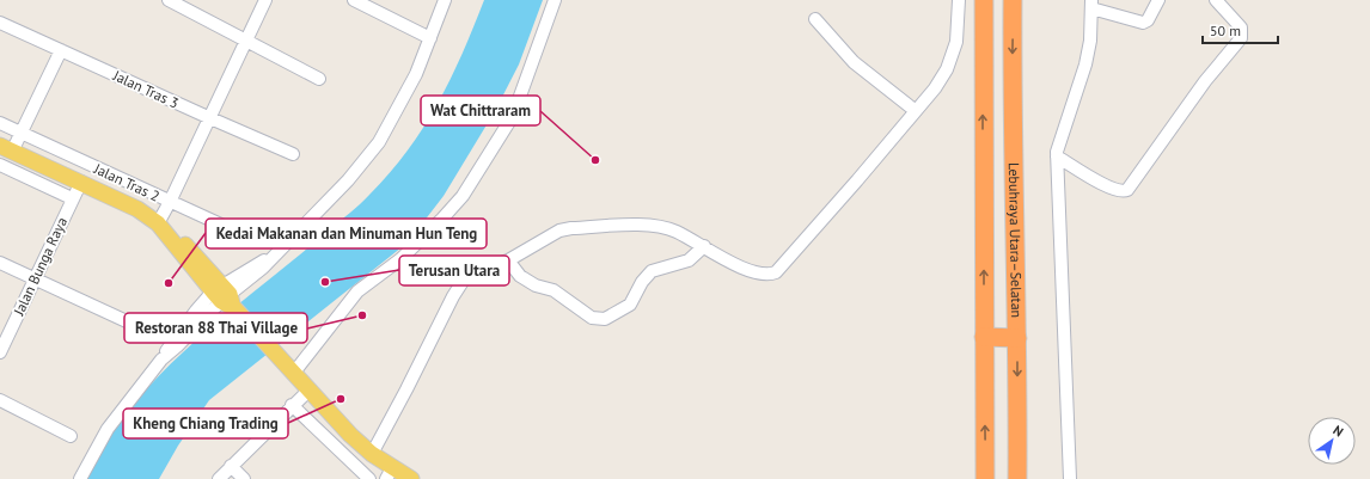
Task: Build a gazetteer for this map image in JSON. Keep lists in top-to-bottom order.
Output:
{
  "streets": {
    "highway": ["Lebuhraya Utara–Selatan"],
    "street": ["Jalan Tras 3", "Jalan Tras 2", "Jalan Bunga Raya"]
  },
  "places": [
    "Wat Chittraram",
    "Terusan Utara",
    "Kedai Makanan dan Minuman Hun Teng",
    "Restoran 88 Thai Village",
    "Kheng Chiang Trading"
  ],
  "scale_bar": "50 m",
  "north": "top right"
}
